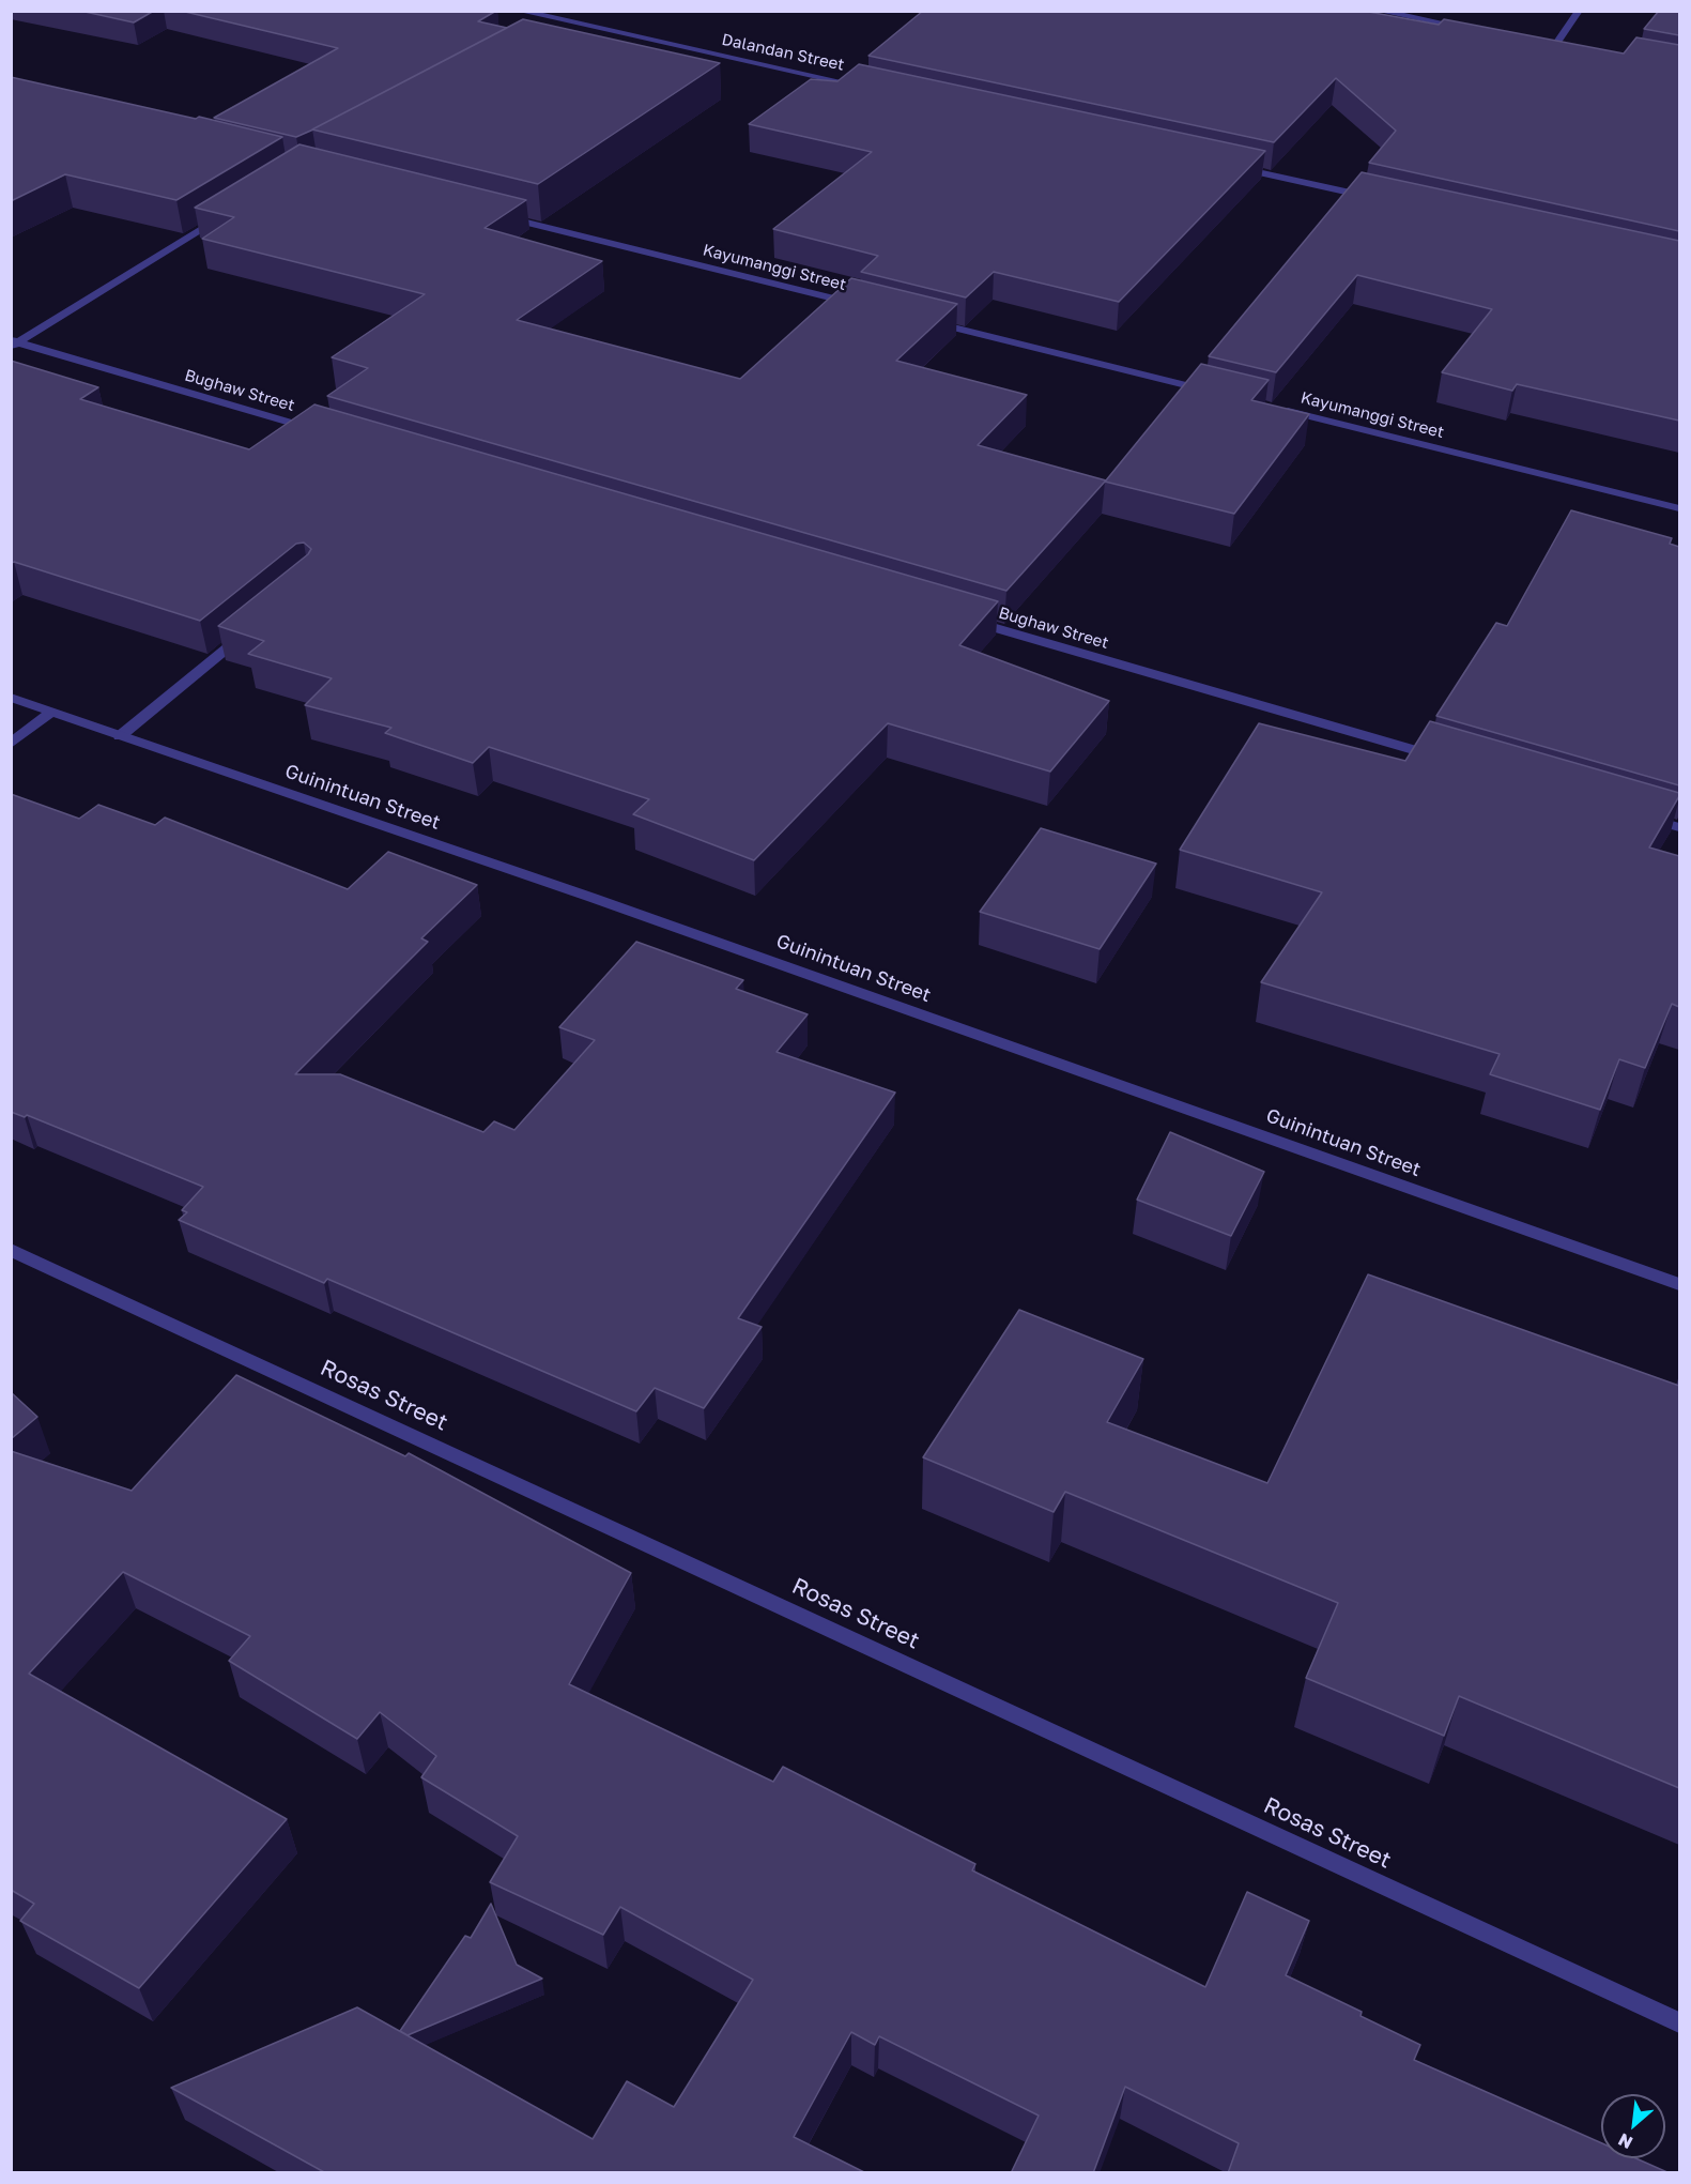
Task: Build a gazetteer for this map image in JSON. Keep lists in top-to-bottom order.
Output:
{
  "streets": {
    "street": [
      "Dalandan Street",
      "Kayumanggi Street",
      "Bughaw Street",
      "Guinintuan Street",
      "Rosas Street"
    ]
  },
  "north": "bottom left"
}
